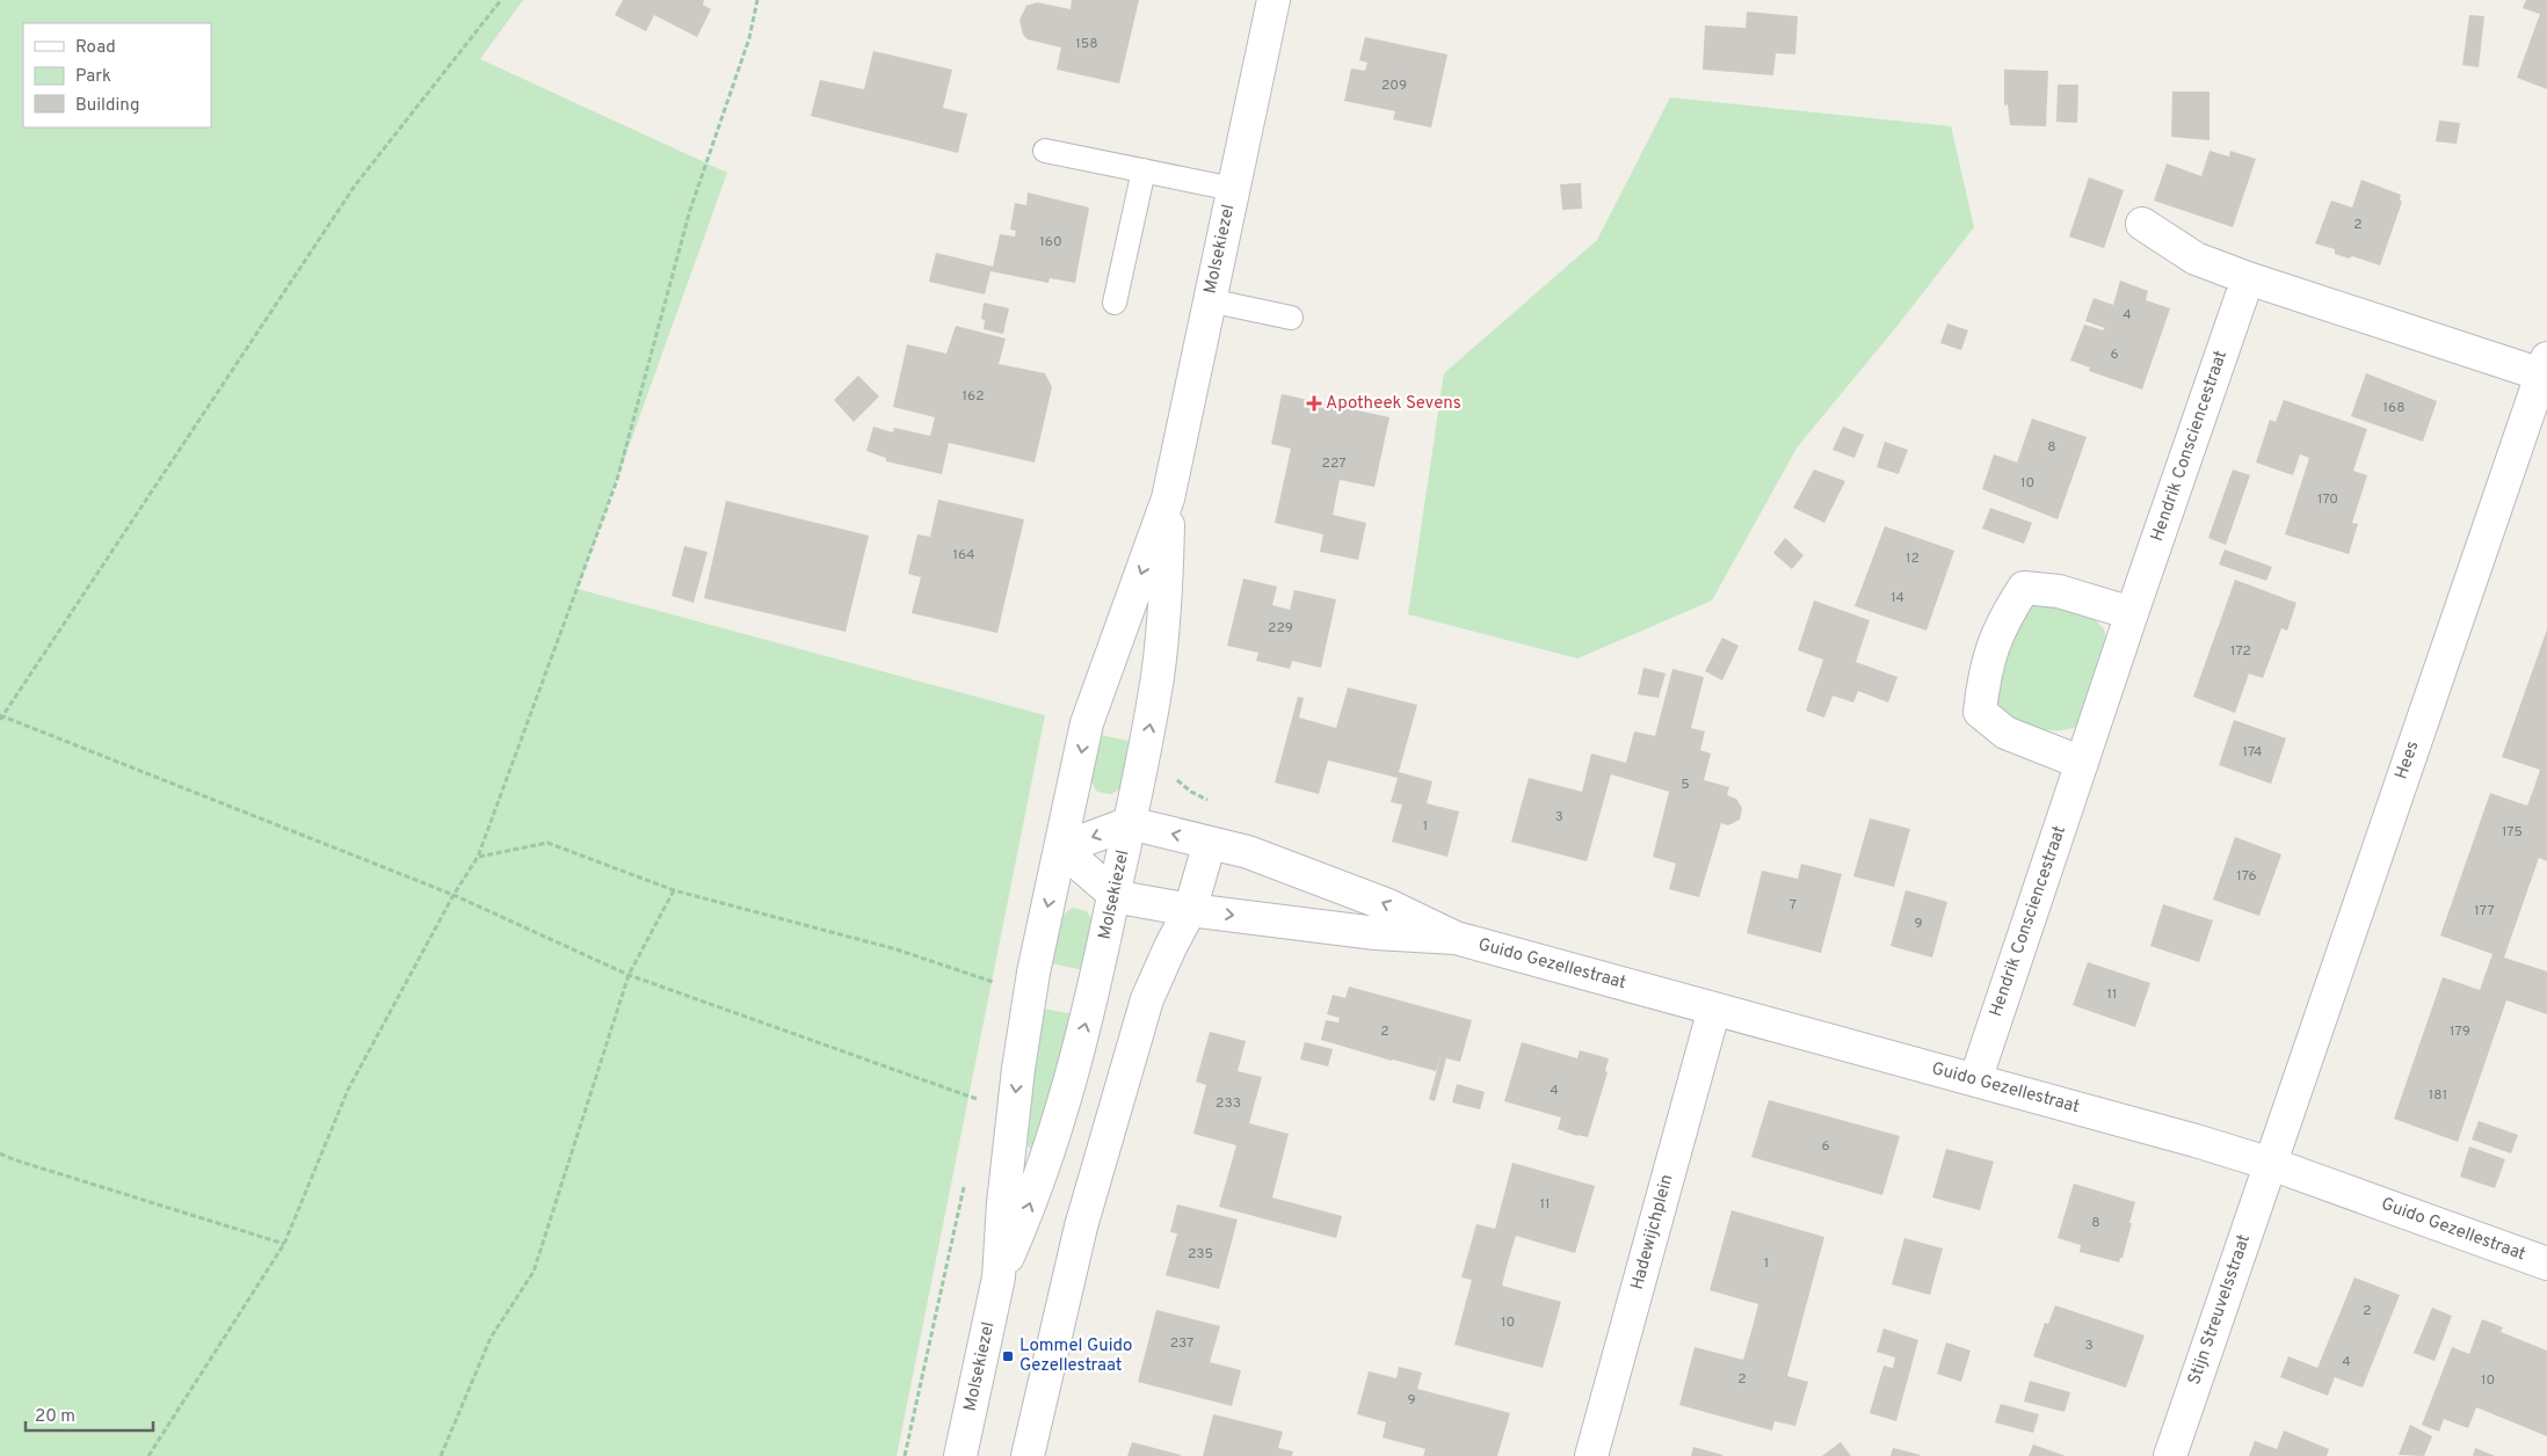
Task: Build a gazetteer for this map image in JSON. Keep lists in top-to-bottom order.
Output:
{
  "streets": {
    "street": [
      "Molsekiezel",
      "Hendrik Consciencestraat",
      "Hees",
      "Guido Gezellestraat",
      "Hadewijchplein",
      "Stijn Streuvelsstraat"
    ]
  },
  "crossings": [
    ["Molsekiezel", "Guido Gezellestraat"],
    ["Hendrik Consciencestraat", "Guido Gezellestraat"],
    ["Hees", "Guido Gezellestraat"],
    ["Hees", "Stijn Streuvelsstraat"],
    ["Guido Gezellestraat", "Hadewijchplein"],
    ["Guido Gezellestraat", "Stijn Streuvelsstraat"]
  ],
  "places": {
    "health": ["Apotheek Sevens"],
    "transit": ["Lommel Guido Gezellestraat"]
  },
  "house_numbers": [
    "158",
    "209",
    "2",
    "160",
    "4",
    "6",
    "162",
    "168",
    "8",
    "227",
    "10",
    "170",
    "164",
    "12",
    "14",
    "229",
    "172",
    "174",
    "5",
    "3",
    "1",
    "175",
    "176",
    "7",
    "177",
    "9",
    "11",
    "2",
    "179",
    "4",
    "181",
    "233",
    "6",
    "11",
    "8",
    "235",
    "1",
    "2",
    "10",
    "237",
    "3",
    "4",
    "2",
    "10",
    "9"
  ],
  "legend": ["Road", "Park", "Building"],
  "scale_bar": "20 m"
}
